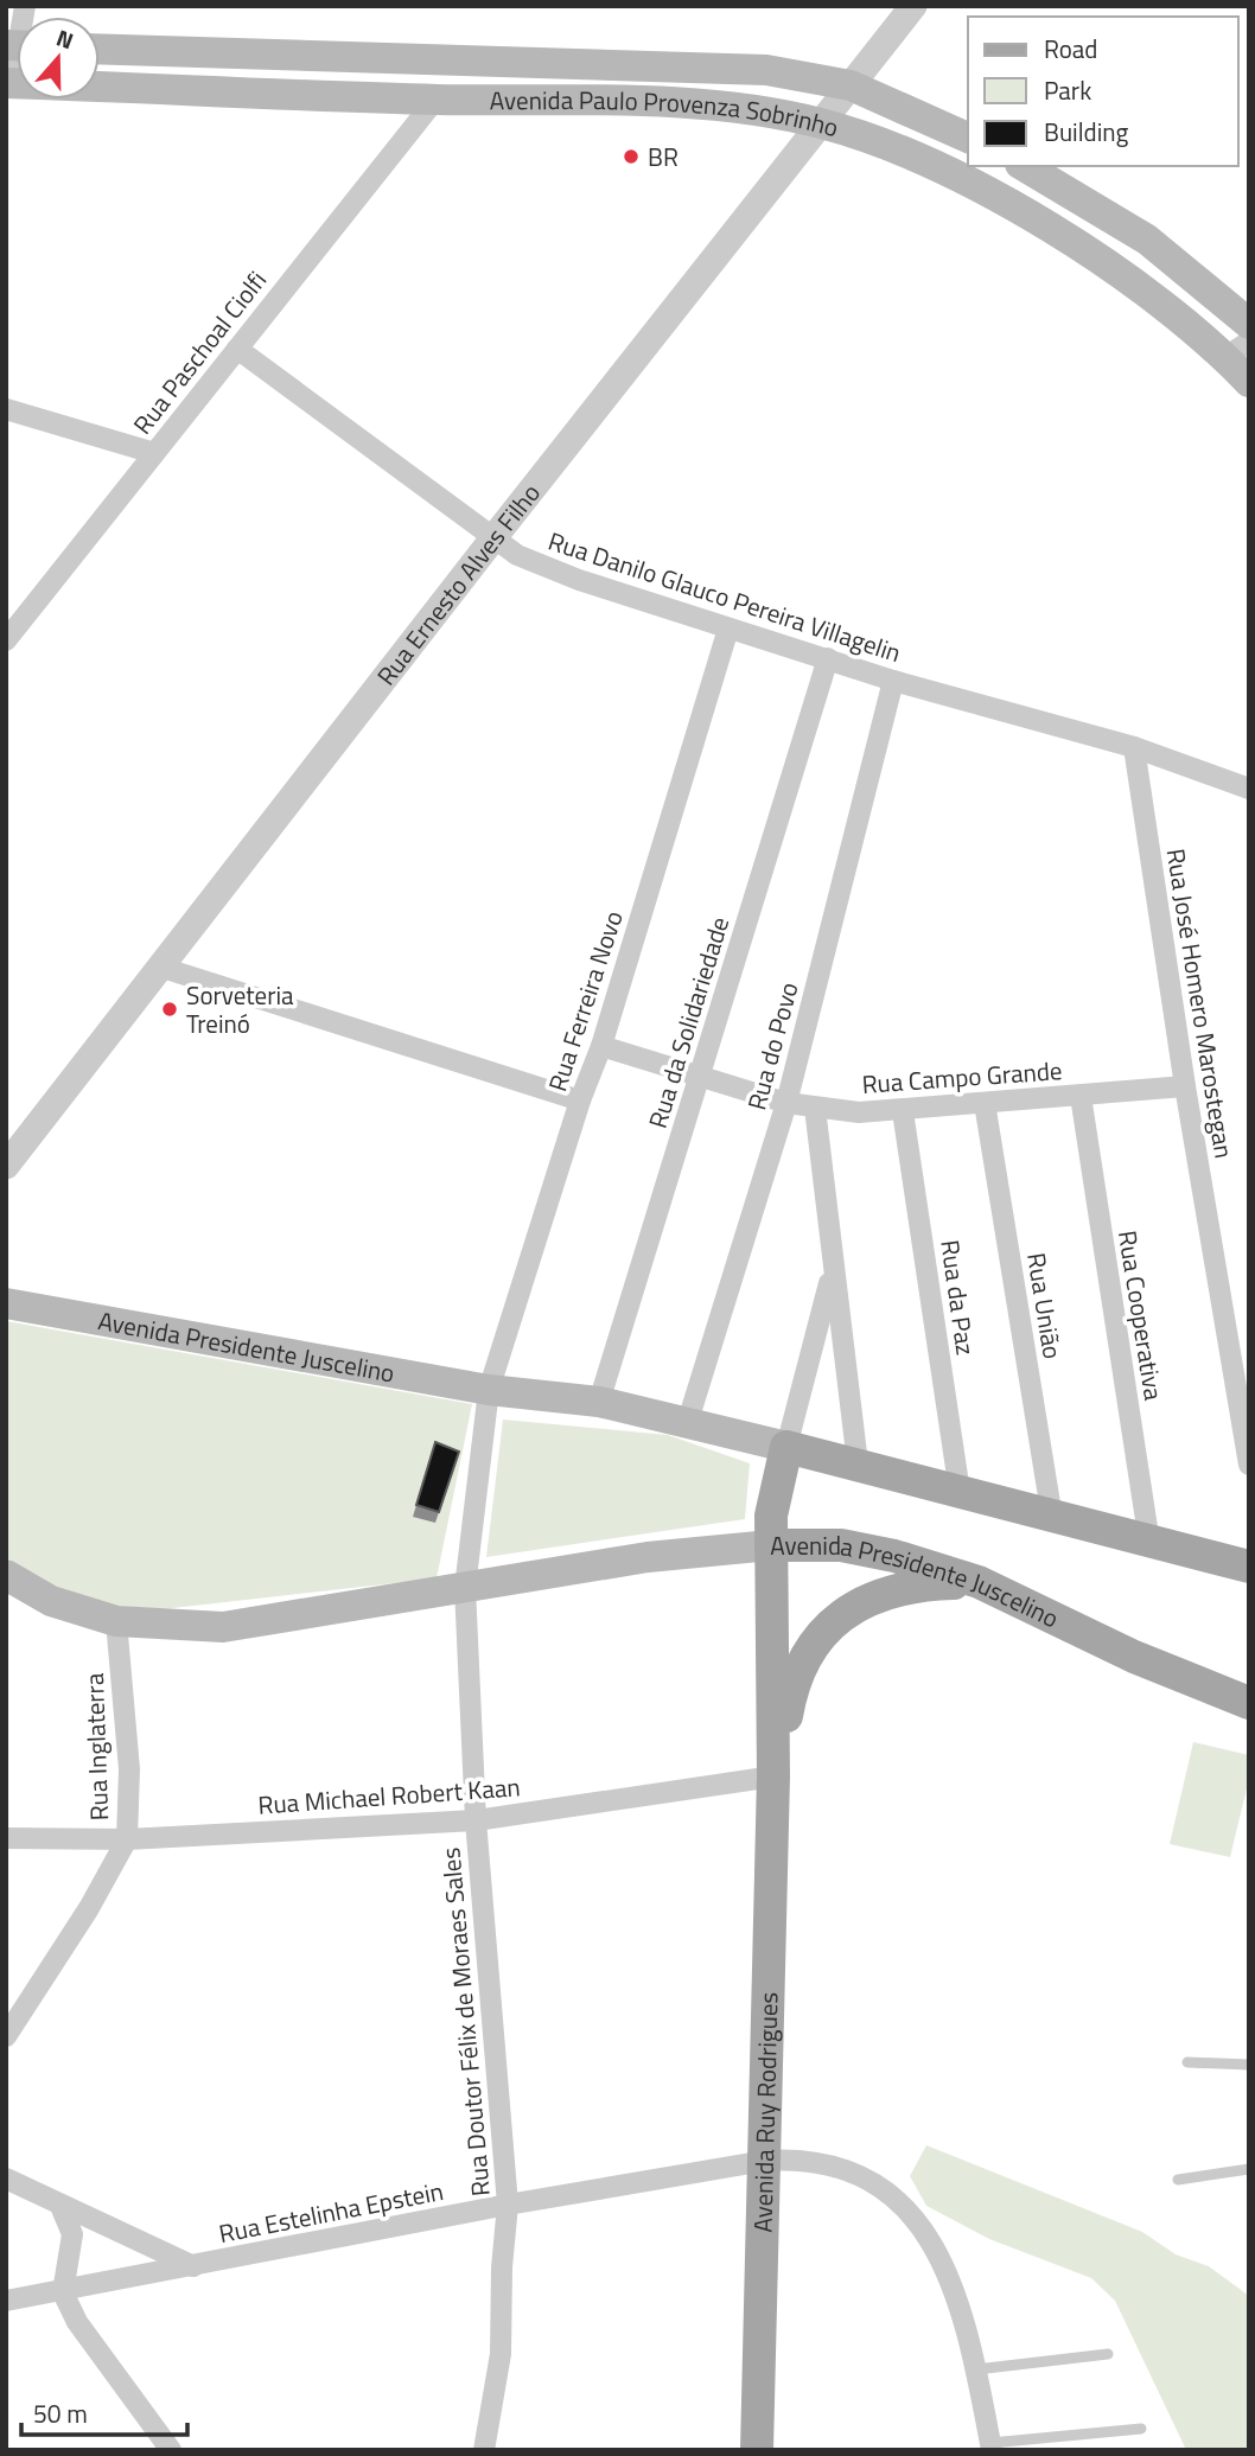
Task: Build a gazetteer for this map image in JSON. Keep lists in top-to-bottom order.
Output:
{
  "streets": {
    "main road": ["Avenida Paulo Provenza Sobrinho", "Avenida Presidente Juscelino", "Avenida Ruy Rodrigues"],
    "street": [
      "Rua Paschoal Ciolfi",
      "Rua Ernesto Alves Filho",
      "Rua Danilo Glauco Pereira Villagelin",
      "Rua Ferreira Novo",
      "Rua José Homero Marostegan",
      "Rua da Solidariedade",
      "Rua do Povo",
      "Rua Campo Grande",
      "Rua da Paz",
      "Rua União",
      "Rua Cooperativa",
      "Rua Inglaterra",
      "Rua Michael Robert Kaan",
      "Rua Doutor Félix de Moraes Sales",
      "Rua Estelinha Epstein"
    ]
  },
  "crossings": [
    ["Avenida Paulo Provenza Sobrinho", "Rua Paschoal Ciolfi"],
    ["Avenida Paulo Provenza Sobrinho", "Rua Ernesto Alves Filho"],
    ["Rua Paschoal Ciolfi", "Rua Danilo Glauco Pereira Villagelin"],
    ["Rua Ernesto Alves Filho", "Rua Danilo Glauco Pereira Villagelin"],
    ["Rua Danilo Glauco Pereira Villagelin", "Rua Ferreira Novo"],
    ["Rua Danilo Glauco Pereira Villagelin", "Rua José Homero Marostegan"],
    ["Rua Danilo Glauco Pereira Villagelin", "Rua da Solidariedade"],
    ["Rua Danilo Glauco Pereira Villagelin", "Rua do Povo"],
    ["Rua Ferreira Novo", "Rua Campo Grande"],
    ["Rua Ferreira Novo", "Avenida Presidente Juscelino"],
    ["Rua José Homero Marostegan", "Rua Campo Grande"],
    ["Rua da Solidariedade", "Rua Campo Grande"],
    ["Rua da Solidariedade", "Avenida Presidente Juscelino"],
    ["Rua do Povo", "Rua Campo Grande"],
    ["Rua do Povo", "Avenida Presidente Juscelino"],
    ["Rua Campo Grande", "Rua da Paz"],
    ["Rua Campo Grande", "Rua União"],
    ["Rua Campo Grande", "Rua Cooperativa"],
    ["Rua da Paz", "Avenida Presidente Juscelino"],
    ["Rua União", "Avenida Presidente Juscelino"],
    ["Rua Cooperativa", "Avenida Presidente Juscelino"],
    ["Avenida Presidente Juscelino", "Rua Inglaterra"],
    ["Avenida Presidente Juscelino", "Rua Doutor Félix de Moraes Sales"],
    ["Avenida Presidente Juscelino", "Avenida Ruy Rodrigues"],
    ["Rua Inglaterra", "Rua Michael Robert Kaan"],
    ["Rua Michael Robert Kaan", "Rua Doutor Félix de Moraes Sales"],
    ["Rua Michael Robert Kaan", "Avenida Ruy Rodrigues"],
    ["Rua Doutor Félix de Moraes Sales", "Rua Estelinha Epstein"],
    ["Avenida Ruy Rodrigues", "Rua Estelinha Epstein"]
  ],
  "places": ["BR", "Sorveteria Treinó"],
  "legend": ["Road", "Park", "Building"],
  "scale_bar": "50 m",
  "north": "top"
}
